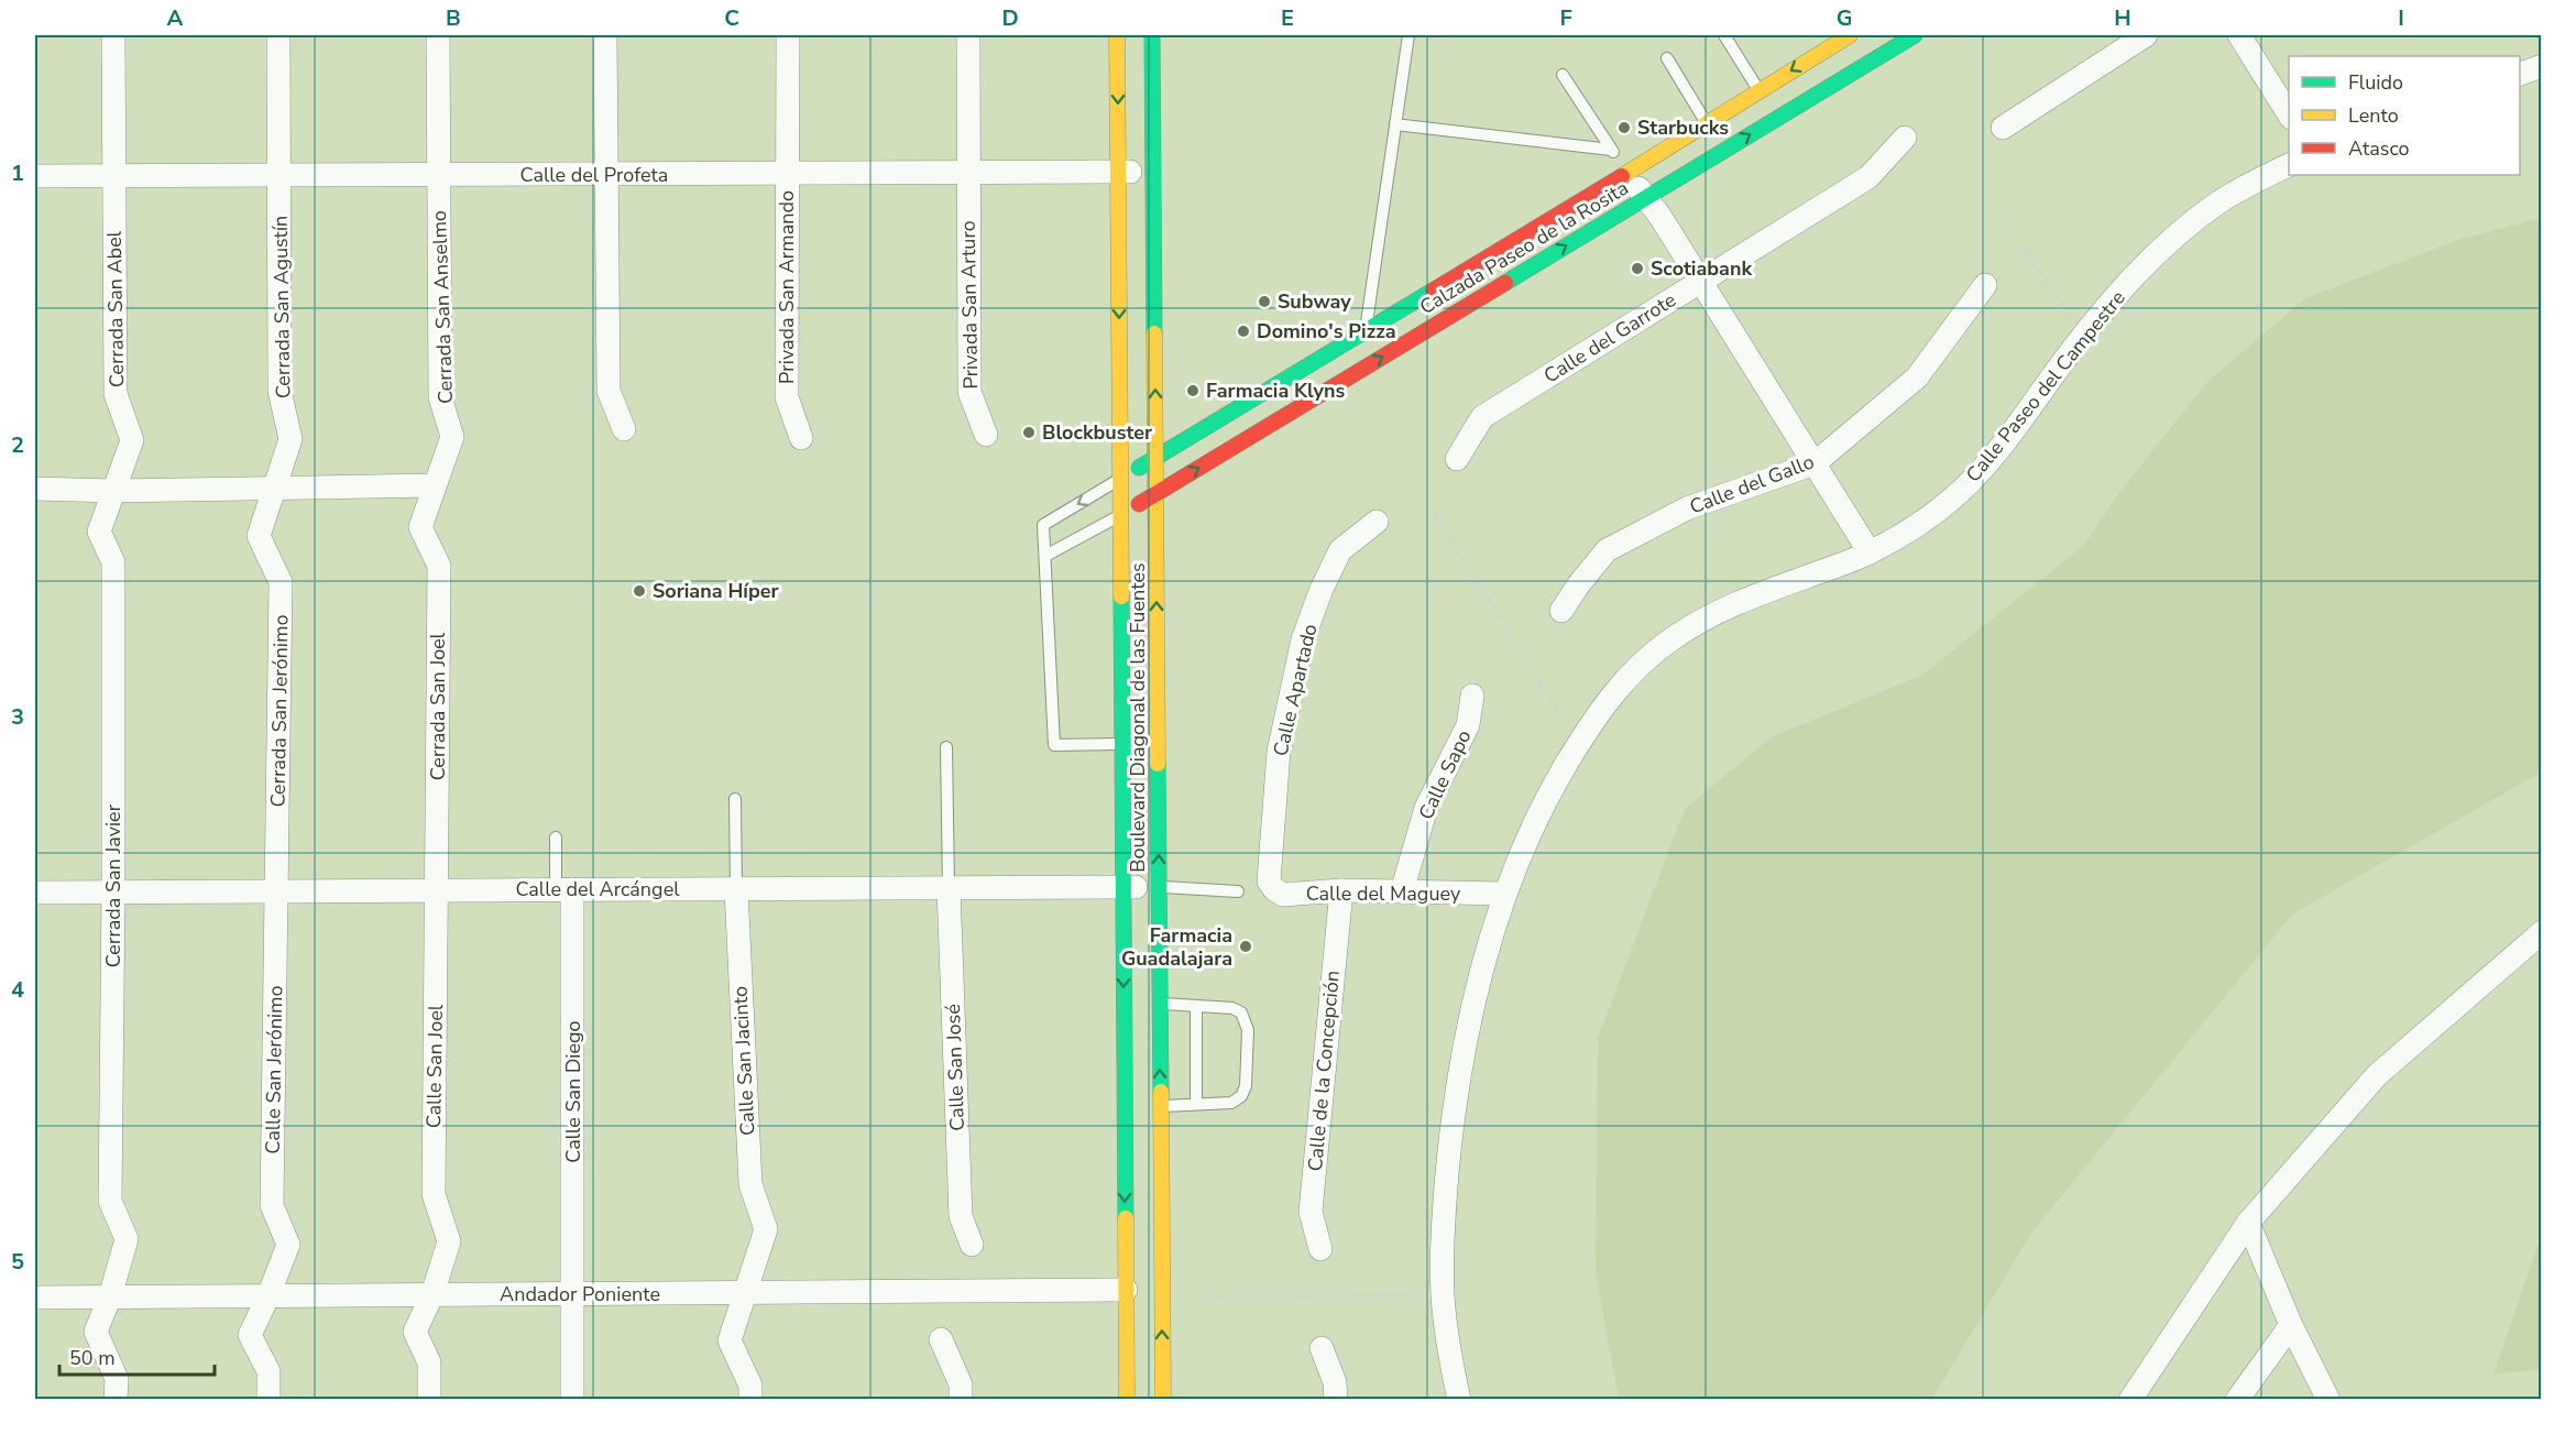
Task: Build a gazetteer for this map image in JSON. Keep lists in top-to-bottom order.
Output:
{
  "streets": {
    "main road": ["Calzada Paseo de la Rosita", "Boulevard Diagonal de las Fuentes"],
    "street": [
      "Calle del Profeta",
      "Privada San Armando",
      "Privada San Arturo",
      "Cerrada San Agustín",
      "Cerrada San Anselmo",
      "Cerrada San Abel",
      "Calle del Garrote",
      "Calle Paseo del Campestre",
      "Calle del Gallo",
      "Calle Apartado",
      "Cerrada San Joel",
      "Cerrada San Jerónimo",
      "Calle Sapo",
      "Cerrada San Javier",
      "Calle del Arcángel",
      "Calle del Maguey",
      "Calle San Jacinto",
      "Calle San Joel",
      "Calle San José",
      "Calle San Jerónimo",
      "Calle de la Concepción",
      "Calle San Diego",
      "Andador Poniente"
    ]
  },
  "crossings": [
    ["Calle del Profeta", "Privada San Armando"],
    ["Calle del Profeta", "Privada San Arturo"],
    ["Calle del Profeta", "Cerrada San Agustín"],
    ["Calle del Profeta", "Cerrada San Anselmo"],
    ["Calle del Profeta", "Cerrada San Abel"],
    ["Calle del Profeta", "Boulevard Diagonal de las Fuentes"],
    ["Calzada Paseo de la Rosita", "Boulevard Diagonal de las Fuentes"],
    ["Cerrada San Agustín", "Cerrada San Jerónimo"],
    ["Cerrada San Anselmo", "Cerrada San Joel"],
    ["Cerrada San Abel", "Cerrada San Javier"],
    ["Calle Paseo del Campestre", "Calle del Maguey"],
    ["Calle Apartado", "Calle del Maguey"],
    ["Cerrada San Joel", "Calle del Arcángel"],
    ["Cerrada San Joel", "Calle San Joel"],
    ["Cerrada San Jerónimo", "Calle del Arcángel"],
    ["Cerrada San Jerónimo", "Calle San Jerónimo"],
    ["Boulevard Diagonal de las Fuentes", "Calle del Arcángel"],
    ["Boulevard Diagonal de las Fuentes", "Andador Poniente"],
    ["Calle Sapo", "Calle del Maguey"],
    ["Cerrada San Javier", "Calle del Arcángel"],
    ["Cerrada San Javier", "Andador Poniente"],
    ["Calle del Arcángel", "Calle San Jacinto"],
    ["Calle del Arcángel", "Calle San Joel"],
    ["Calle del Arcángel", "Calle San José"],
    ["Calle del Arcángel", "Calle San Jerónimo"],
    ["Calle del Arcángel", "Calle San Diego"],
    ["Calle del Maguey", "Calle de la Concepción"],
    ["Calle San Jacinto", "Andador Poniente"],
    ["Calle San Joel", "Andador Poniente"],
    ["Calle San Jerónimo", "Andador Poniente"],
    ["Calle San Diego", "Andador Poniente"]
  ],
  "places": [
    "Starbucks",
    "Scotiabank",
    "Subway",
    "Domino's Pizza",
    "Farmacia Klyns",
    "Blockbuster",
    "Soriana Híper",
    "Farmacia Guadalajara"
  ],
  "legend": ["Fluido", "Lento", "Atasco"],
  "scale_bar": "50 m",
  "grid": {
    "columns": [
      "A",
      "B",
      "C",
      "D",
      "E",
      "F",
      "G",
      "H",
      "I"
    ],
    "rows": [
      "1",
      "2",
      "3",
      "4",
      "5"
    ]
  }
}
